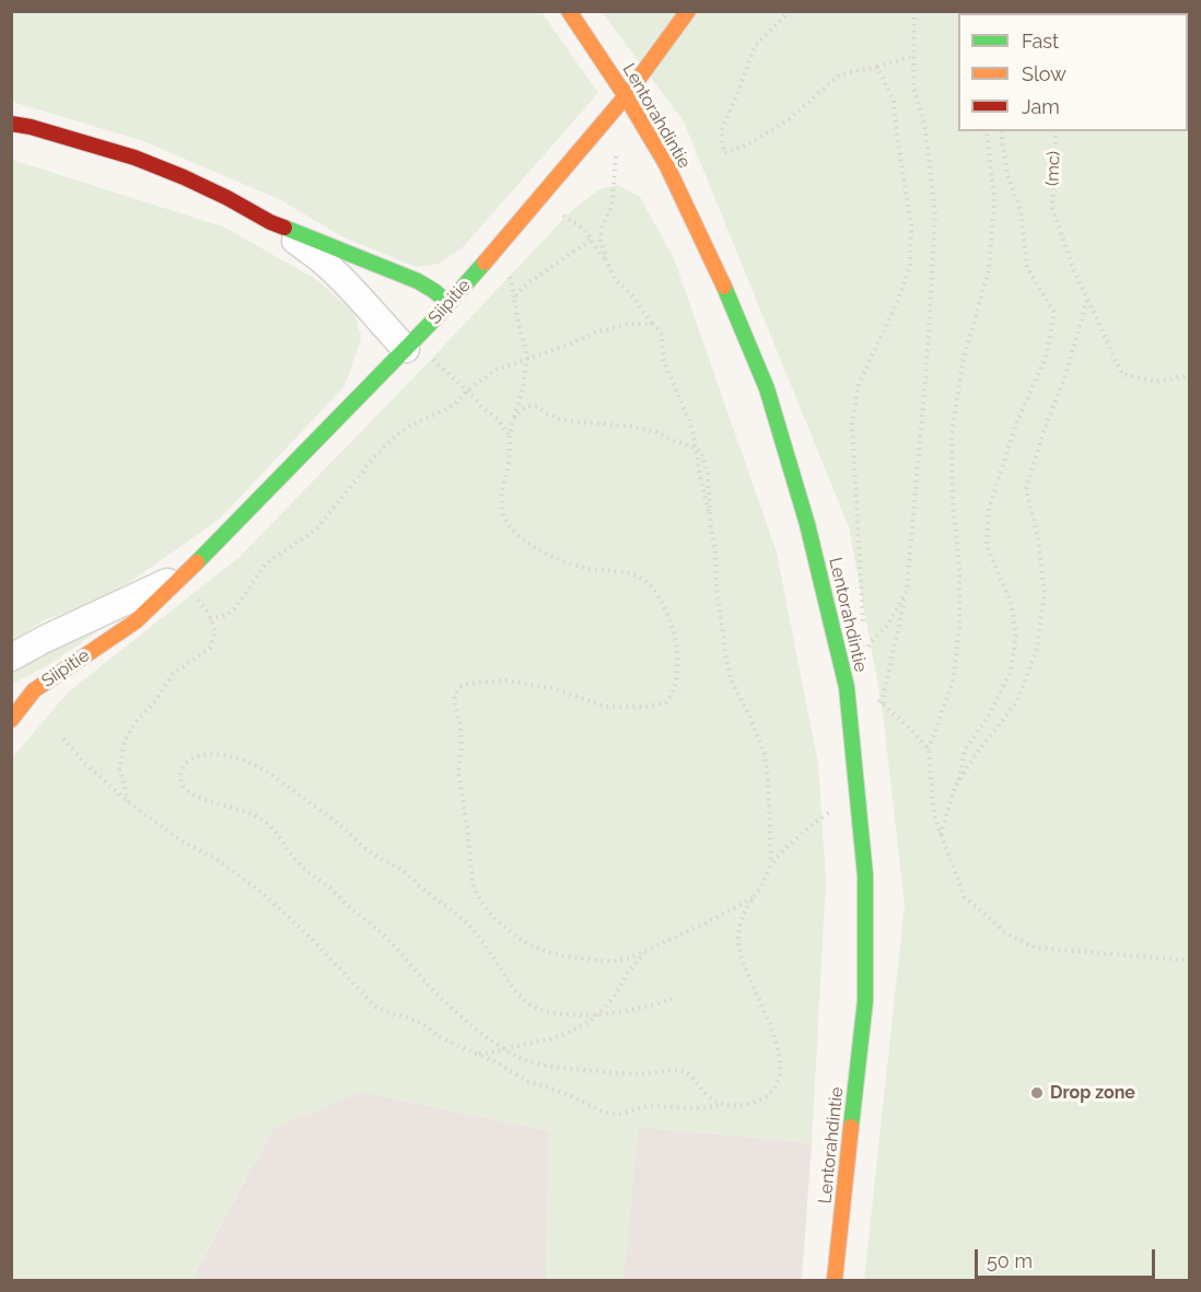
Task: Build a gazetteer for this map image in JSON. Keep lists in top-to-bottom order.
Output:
{
  "streets": {
    "street": ["Lentorahdintie", "Siipitie"],
    "path": ["(mc)"]
  },
  "crossings": [
    ["Lentorahdintie", "Siipitie"]
  ],
  "places": ["Drop zone"],
  "legend": ["Fast", "Slow", "Jam"],
  "scale_bar": "50 m"
}
